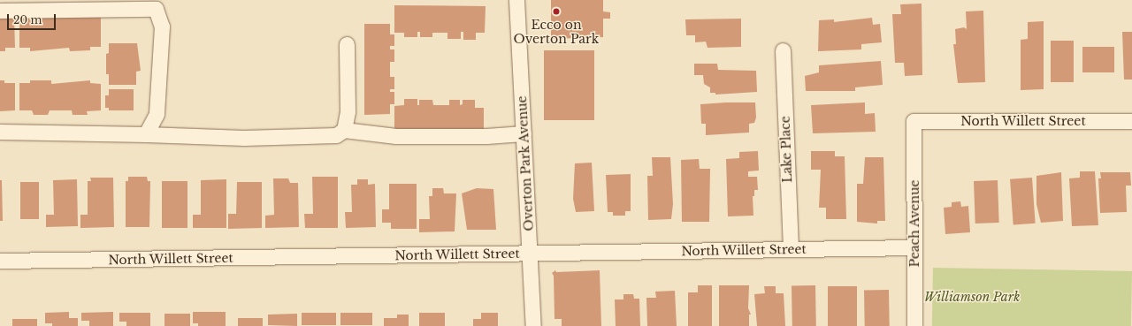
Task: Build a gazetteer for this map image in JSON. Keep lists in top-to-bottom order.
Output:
{
  "streets": {
    "street": [
      "North Willett Street",
      "Lake Place",
      "Overton Park Avenue",
      "Peach Avenue"
    ]
  },
  "crossings": [
    ["North Willett Street", "Lake Place"],
    ["North Willett Street", "Overton Park Avenue"],
    ["North Willett Street", "Peach Avenue"]
  ],
  "parks": ["Williamson Park"],
  "places": ["Ecco on Overton Park"],
  "scale_bar": "20 m"
}
